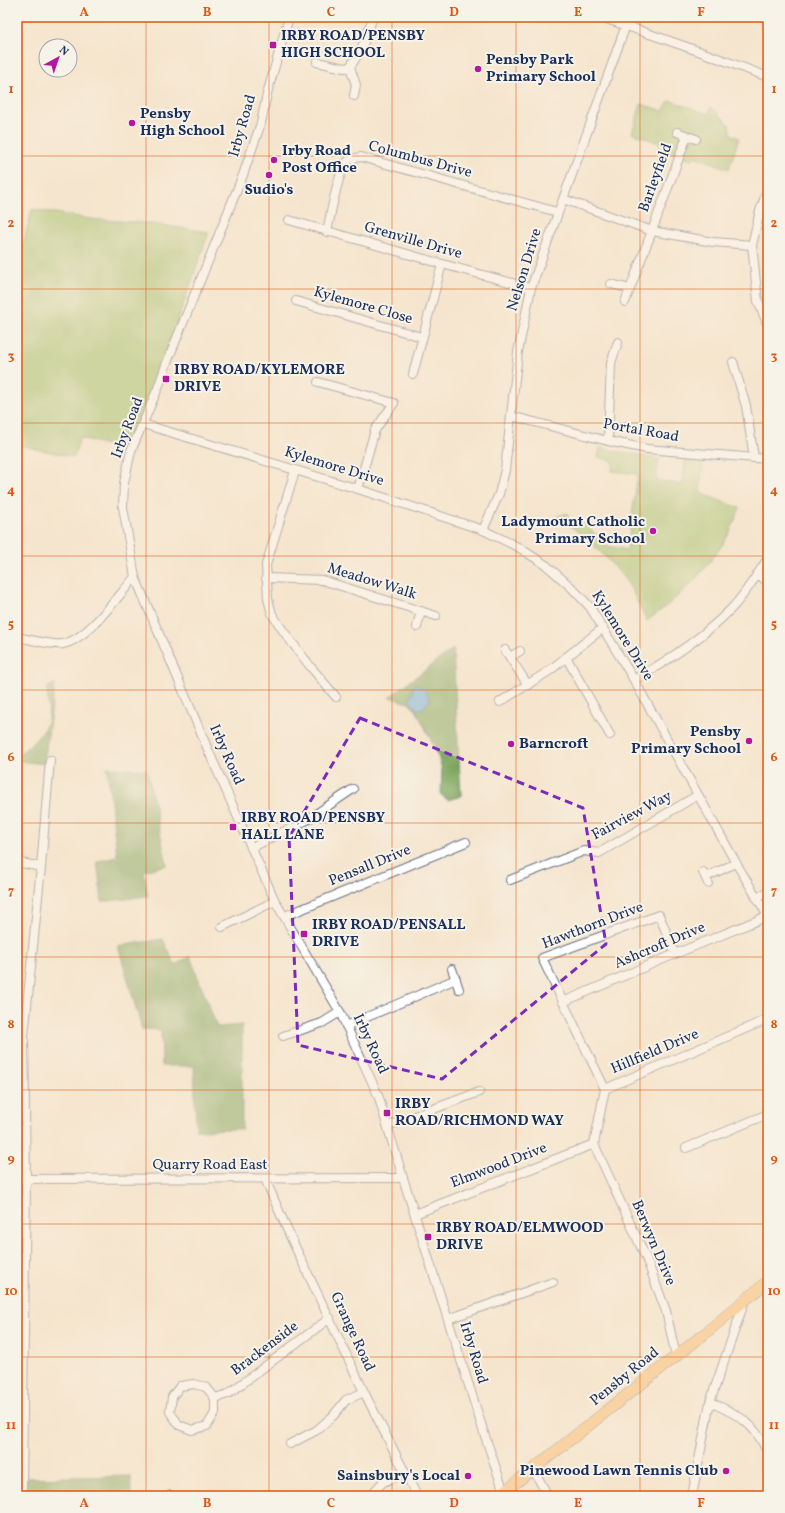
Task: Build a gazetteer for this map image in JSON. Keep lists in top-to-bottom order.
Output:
{
  "streets": {
    "main road": ["Pensby Road"],
    "street": [
      "Irby Road",
      "Columbus Drive",
      "Barleyfield",
      "Grenville Drive",
      "Nelson Drive",
      "Kylemore Close",
      "Portal Road",
      "Kylemore Drive",
      "Meadow Walk",
      "Fairview Way",
      "Pensall Drive",
      "Hawthorn Drive",
      "Ashcroft Drive",
      "Hillfield Drive",
      "Quarry Road East",
      "Elmwood Drive",
      "Berwyn Drive",
      "Grange Road",
      "Brackenside"
    ]
  },
  "crossings": [
    ["Irby Road", "Kylemore Drive"],
    ["Irby Road", "Pensall Drive"],
    ["Irby Road", "Quarry Road East"],
    ["Irby Road", "Elmwood Drive"],
    ["Irby Road", "Pensby Road"],
    ["Columbus Drive", "Grenville Drive"],
    ["Columbus Drive", "Nelson Drive"],
    ["Grenville Drive", "Nelson Drive"],
    ["Nelson Drive", "Portal Road"],
    ["Nelson Drive", "Kylemore Drive"],
    ["Kylemore Drive", "Fairview Way"],
    ["Kylemore Drive", "Ashcroft Drive"],
    ["Hawthorn Drive", "Ashcroft Drive"],
    ["Hawthorn Drive", "Hillfield Drive"],
    ["Hillfield Drive", "Elmwood Drive"],
    ["Hillfield Drive", "Berwyn Drive"],
    ["Quarry Road East", "Grange Road"],
    ["Elmwood Drive", "Berwyn Drive"],
    ["Berwyn Drive", "Pensby Road"],
    ["Grange Road", "Brackenside"]
  ],
  "places": {
    "transit": [
      "IRBY ROAD/PENSBY HIGH SCHOOL",
      "IRBY ROAD/KYLEMORE DRIVE",
      "IRBY ROAD/PENSBY HALL LANE",
      "IRBY ROAD/PENSALL DRIVE",
      "IRBY ROAD/RICHMOND WAY",
      "IRBY ROAD/ELMWOOD DRIVE"
    ],
    "other": [
      "Pensby Park Primary School",
      "Pensby High School",
      "Irby Road Post Office",
      "Sudio's",
      "Ladymount Catholic Primary School",
      "Pensby Primary School",
      "Barncroft",
      "Pinewood Lawn Tennis Club",
      "Sainsbury's Local"
    ]
  },
  "north": "top right",
  "grid": {
    "columns": [
      "A",
      "B",
      "C",
      "D",
      "E",
      "F"
    ],
    "rows": [
      "1",
      "2",
      "3",
      "4",
      "5",
      "6",
      "7",
      "8",
      "9",
      "10",
      "11"
    ]
  }
}
